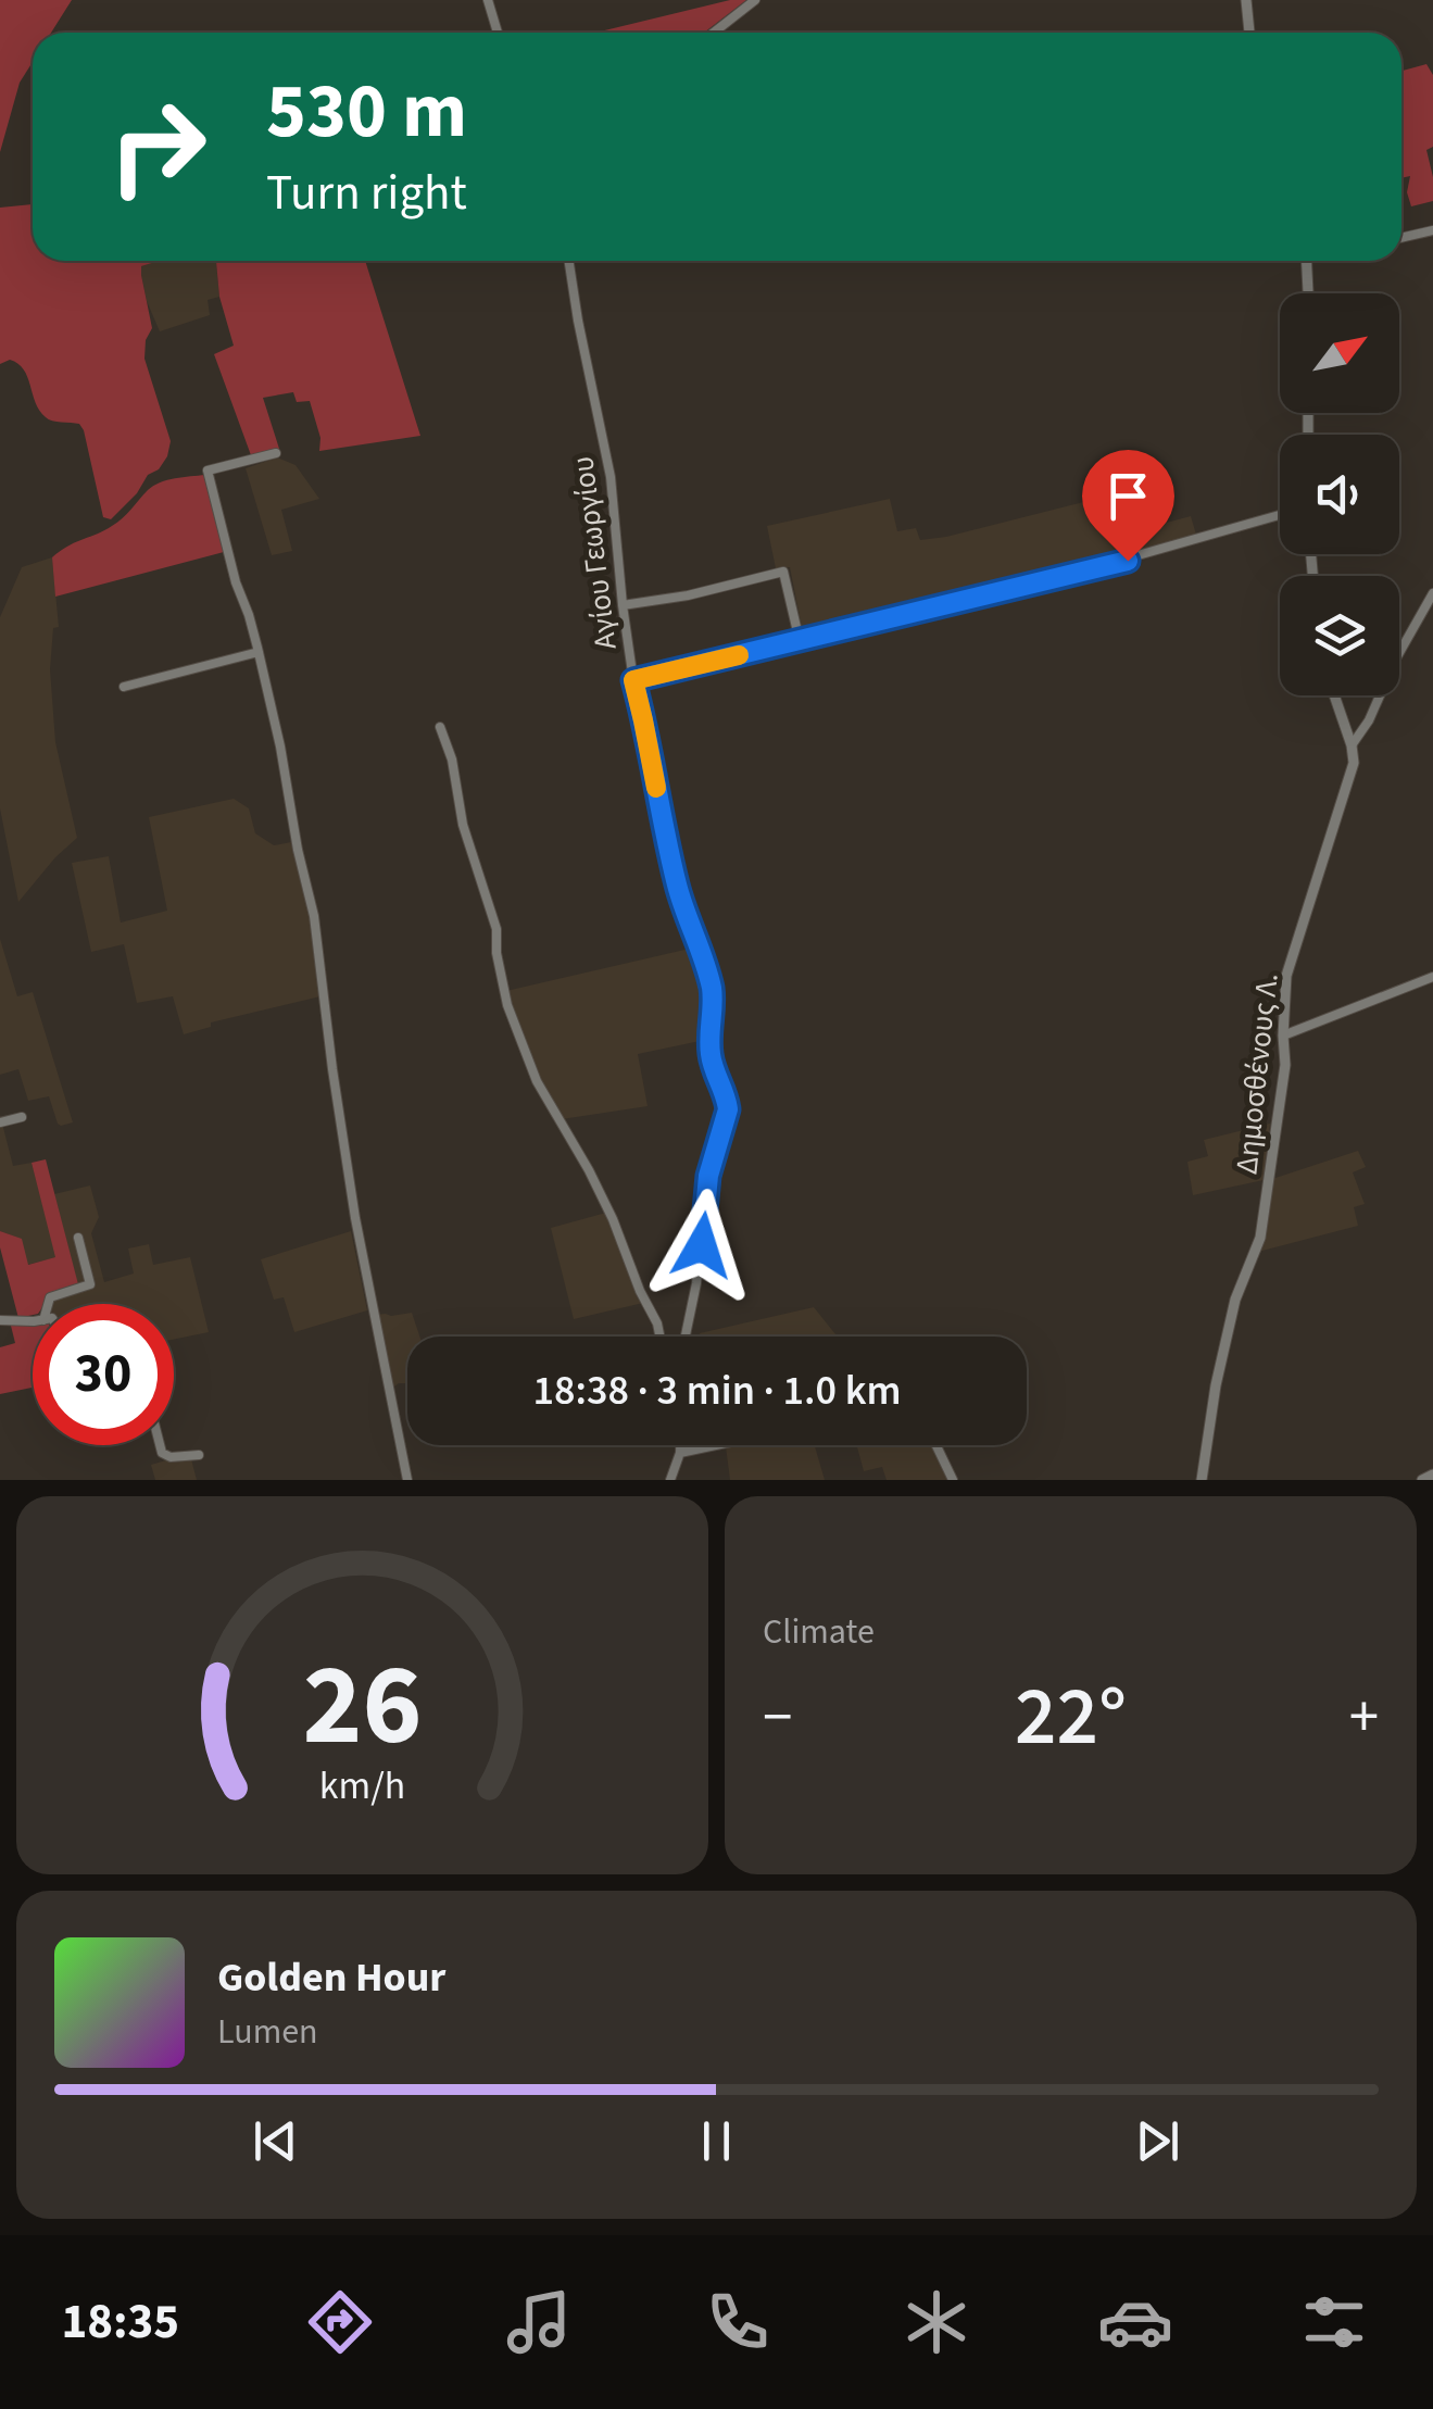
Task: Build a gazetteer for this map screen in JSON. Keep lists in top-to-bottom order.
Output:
{
  "streets": {
    "street": ["Αγίου Γεωργίου", "Δημοσθένους Λ."]
  },
  "north": "top right",
  "page": {
    "turn": ["530 m", "Turn right"],
    "limit": "30",
    "trip": "18:38 · 3 min · 1.0 km",
    "tile": "Climate",
    "heat": ["−", "22°", "+"],
    "song": ["Golden Hour", "Lumen"],
    "tabs": "18:35",
    "gauge": ["26", "km/h"]
  }
}
